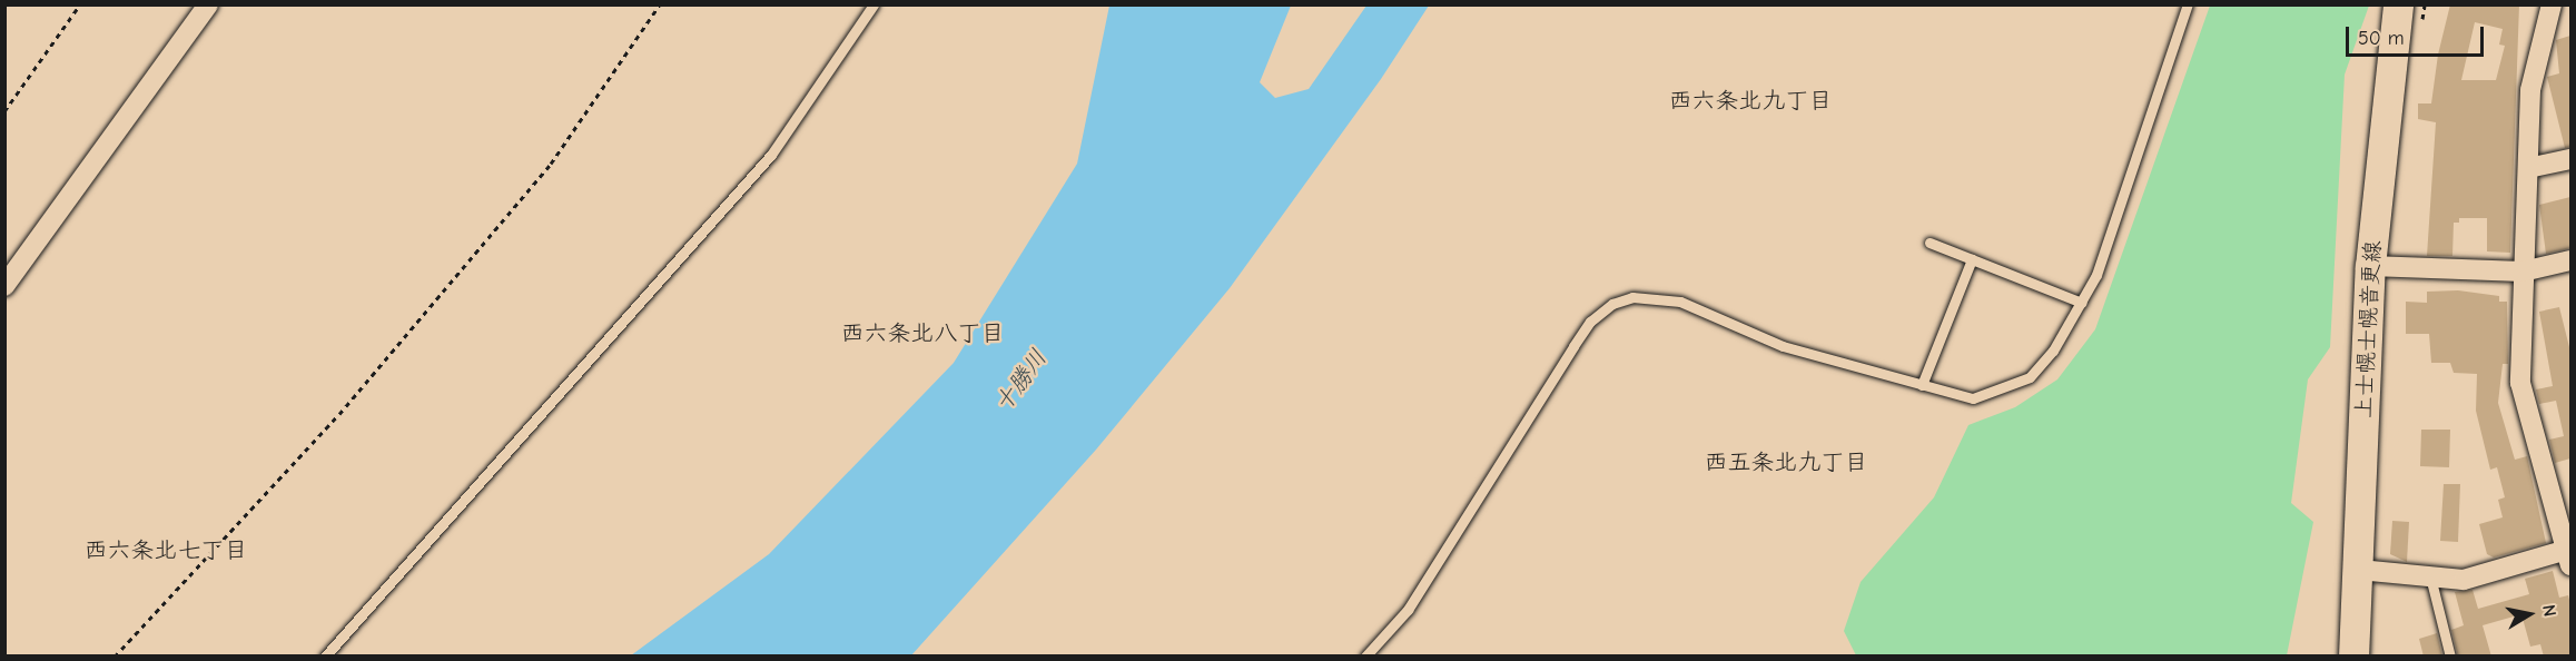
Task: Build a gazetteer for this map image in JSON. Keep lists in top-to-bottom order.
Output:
{
  "streets": {
    "main road": ["上士幌士幌音更線"]
  },
  "districts": [
    "西六条北九丁目",
    "西六条北八丁目",
    "西五条北九丁目",
    "西六条北七丁目"
  ],
  "water": ["十勝川"],
  "scale_bar": "50 m",
  "north": "right"
}
